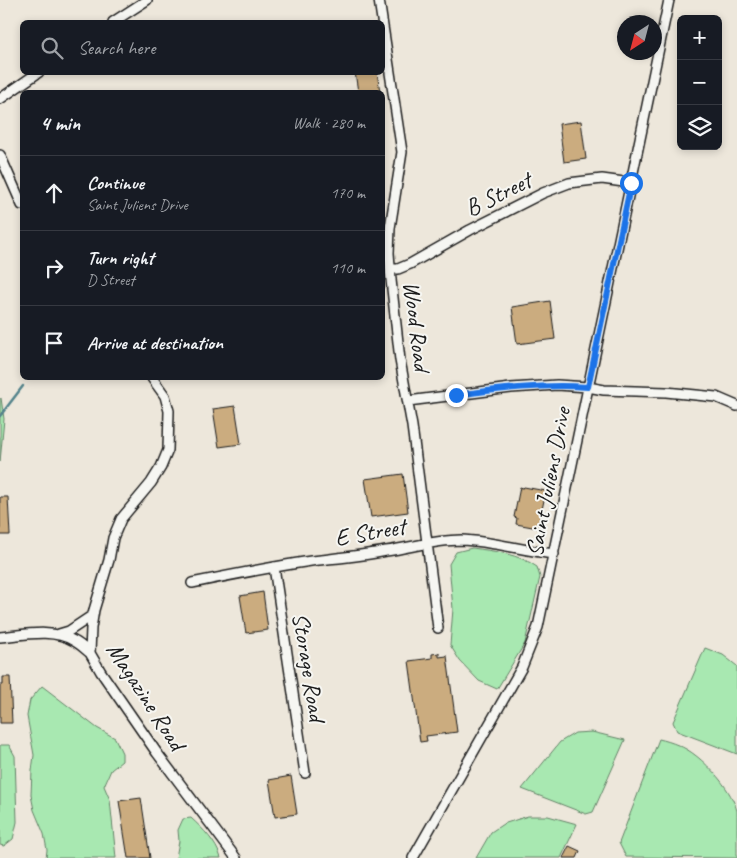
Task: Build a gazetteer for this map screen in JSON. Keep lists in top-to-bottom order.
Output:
{
  "streets": {
    "street": [
      "B Street",
      "Wood Road",
      "Saint Juliens Drive",
      "E Street",
      "Storage Road",
      "Magazine Road"
    ]
  },
  "crossings": [
    ["B Street", "Wood Road"],
    ["B Street", "Saint Juliens Drive"],
    ["Wood Road", "E Street"],
    ["Saint Juliens Drive", "E Street"],
    ["E Street", "Storage Road"]
  ],
  "north": "bottom left",
  "page": {
    "map_buttons": ["+", "−"],
    "search": "Search here",
    "heading": ["4 min", "Walk · 280 m"],
    "list": [
      ["Continue", "Saint Juliens Drive", "170 m"],
      ["Turn right", "D Street", "110 m"],
      "Arrive at destination"
    ]
  }
}
